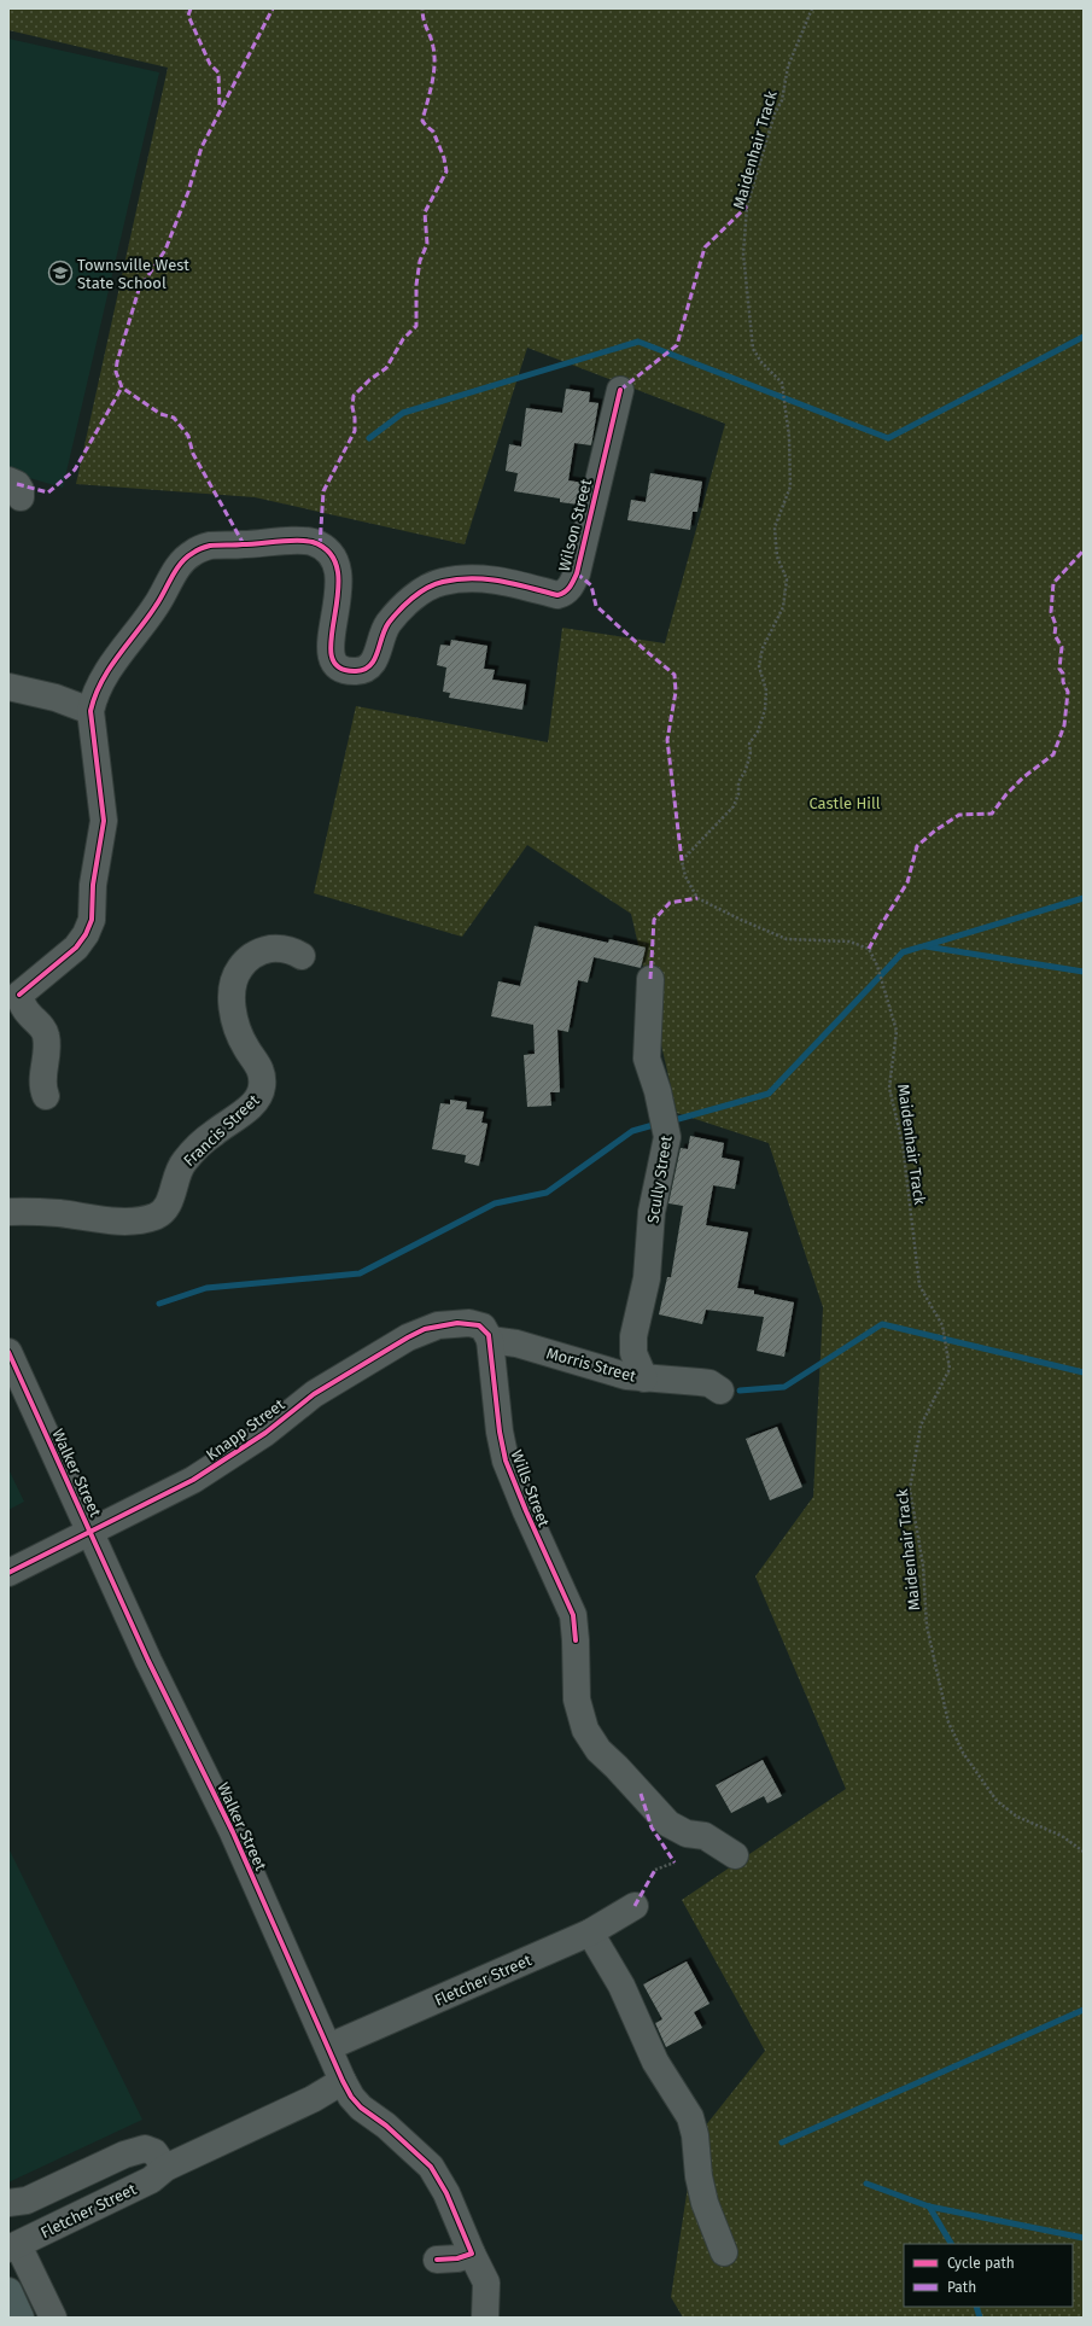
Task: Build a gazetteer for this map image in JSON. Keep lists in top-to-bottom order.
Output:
{
  "streets": {
    "street": [
      "Wilson Street",
      "Francis Street",
      "Scully Street",
      "Morris Street",
      "Knapp Street",
      "Walker Street",
      "Wills Street",
      "Fletcher Street"
    ],
    "path": ["Maidenhair Track"]
  },
  "crossings": [
    ["Scully Street", "Morris Street"],
    ["Morris Street", "Knapp Street"],
    ["Morris Street", "Wills Street"],
    ["Knapp Street", "Walker Street"],
    ["Knapp Street", "Wills Street"],
    ["Walker Street", "Fletcher Street"]
  ],
  "parks": ["Castle Hill"],
  "places": {
    "school or university": ["Townsville West State School"]
  },
  "legend": ["Cycle path", "Path"]
}
